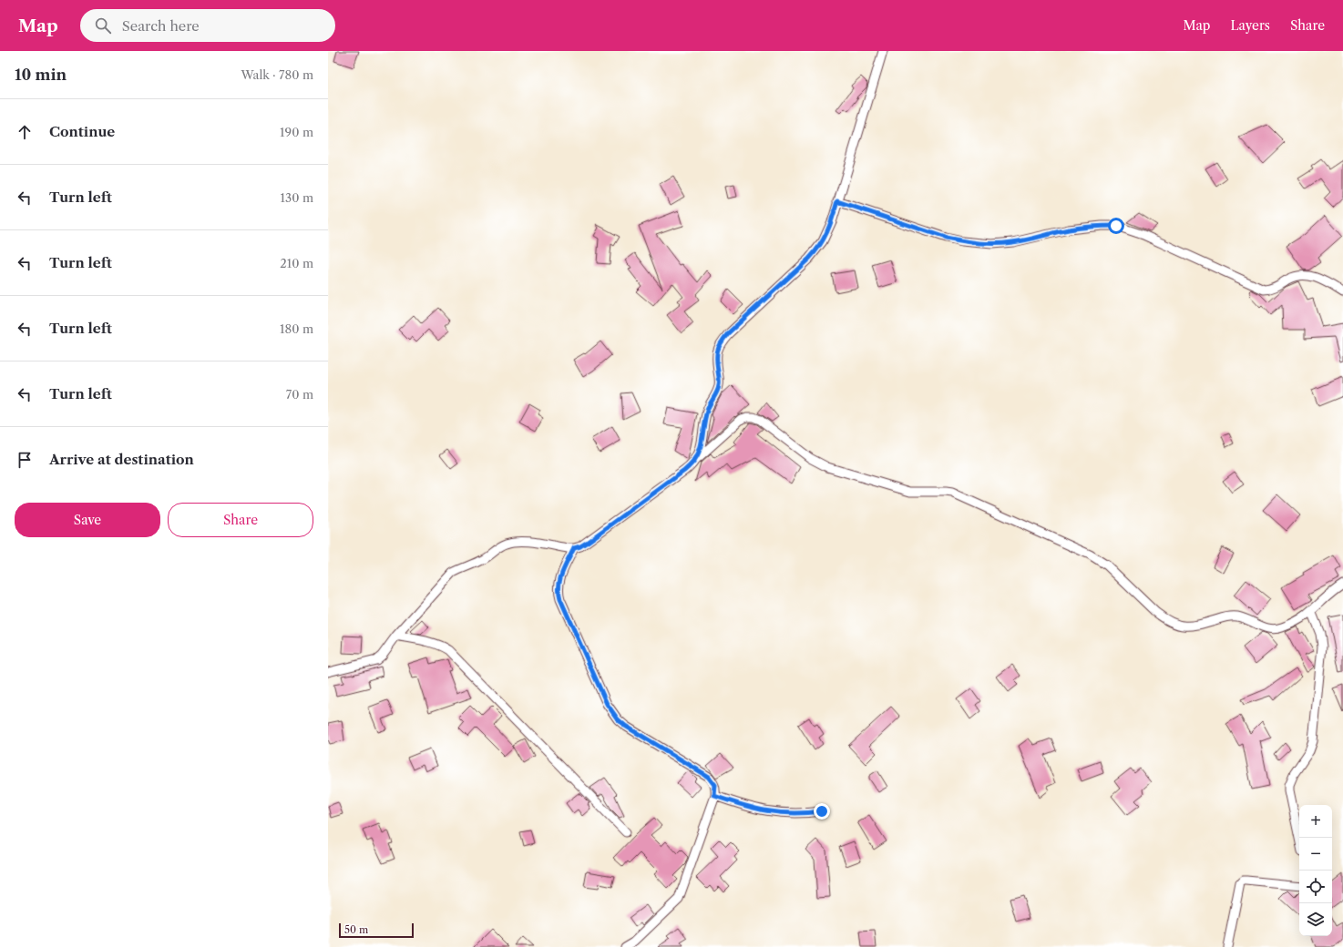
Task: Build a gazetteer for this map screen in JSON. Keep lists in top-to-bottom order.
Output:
{
  "scale_bar": "50 m",
  "page": {
    "header": "Map",
    "search": "Search here",
    "nav": ["Map", "Layers", "Share"],
    "heading": ["10 min", "Walk · 780 m"],
    "list": [
      ["Continue", "190 m"],
      ["Turn left", "130 m"],
      ["Turn left", "210 m"],
      ["Turn left", "180 m"],
      ["Turn left", "70 m"],
      "Arrive at destination"
    ],
    "buttons": ["Save", "Share"],
    "map_buttons": ["+", "−"],
    "scale": "50 m"
  }
}
